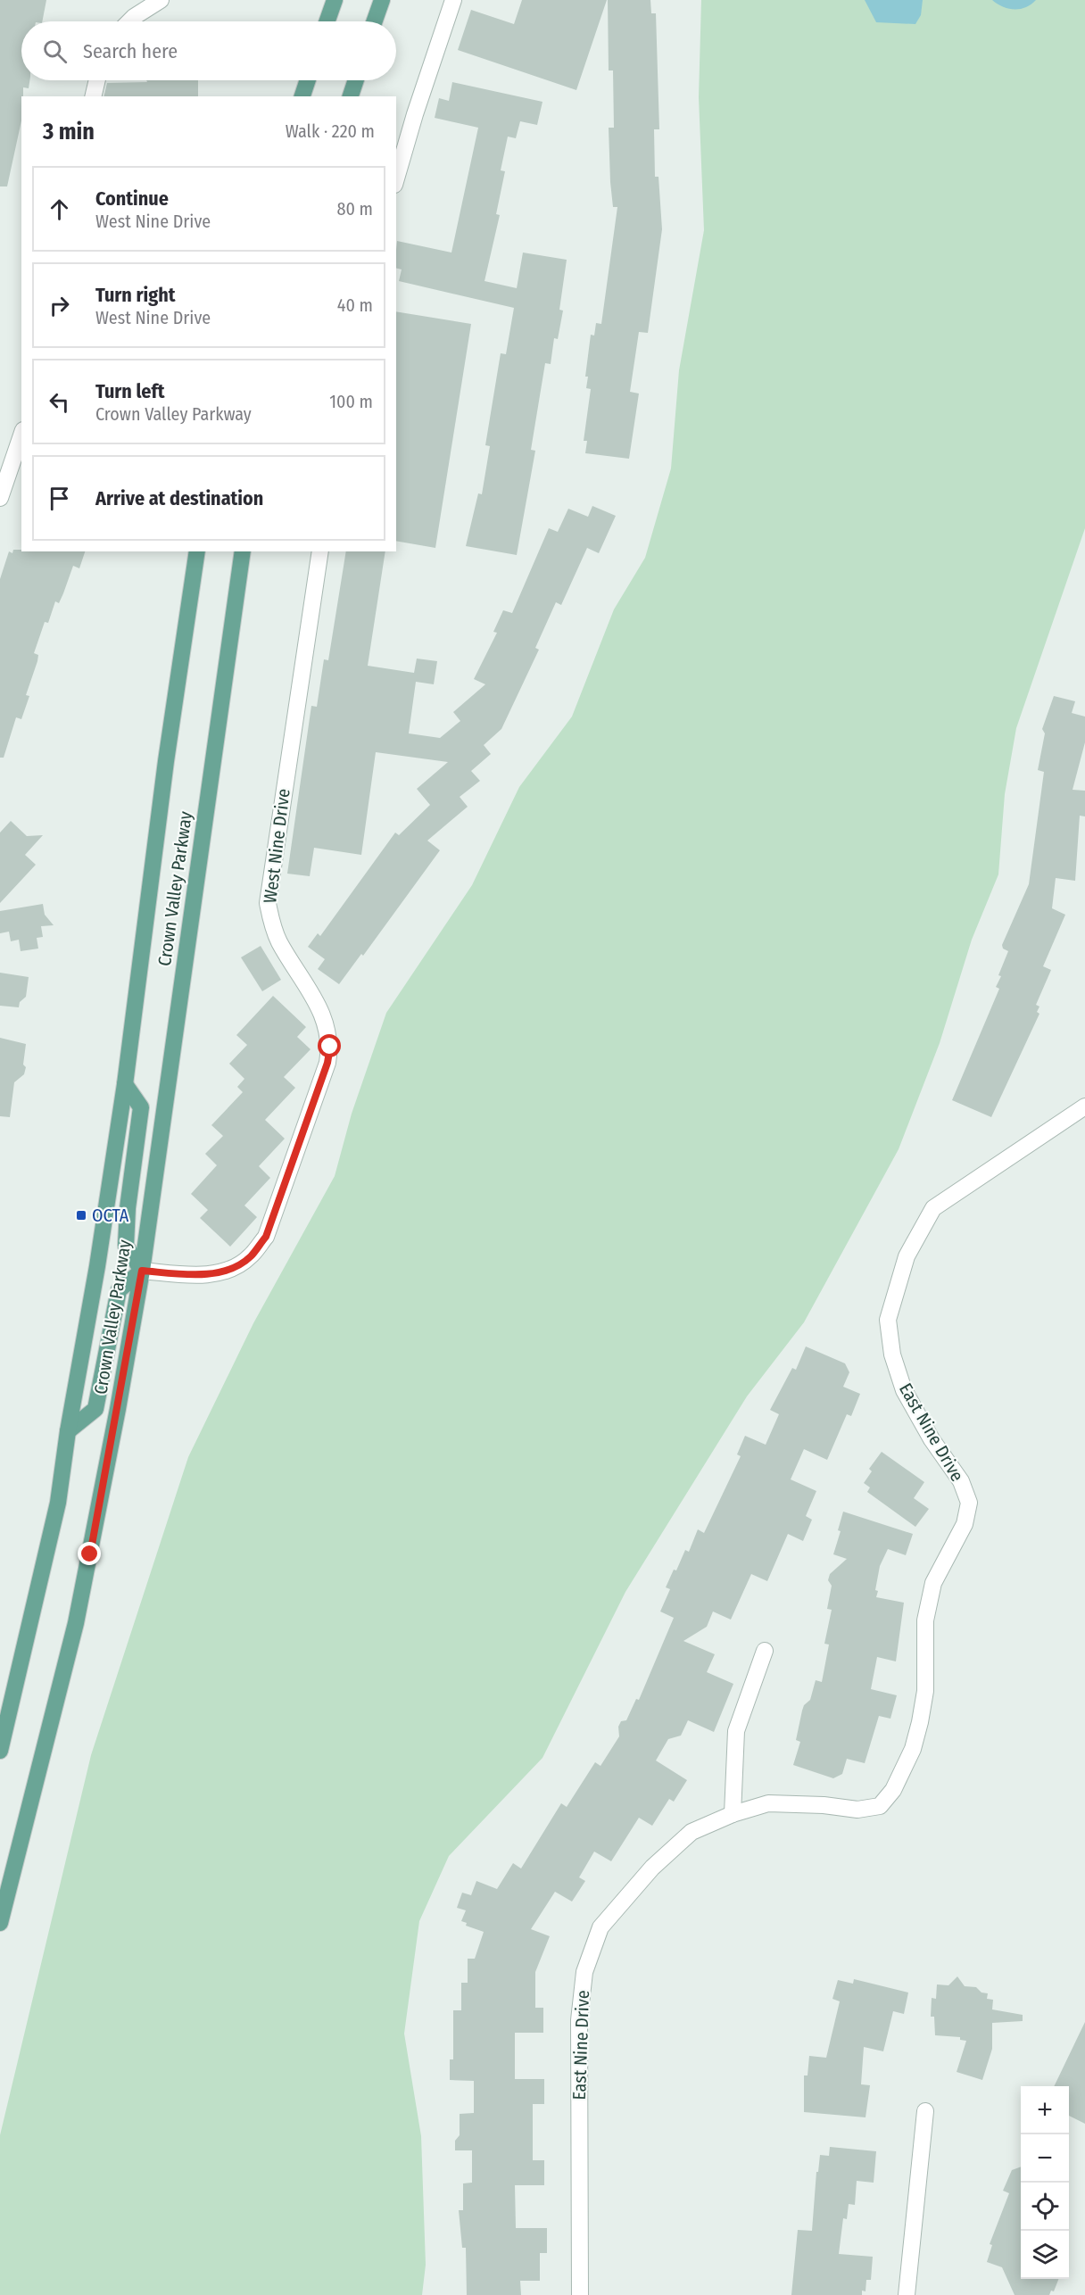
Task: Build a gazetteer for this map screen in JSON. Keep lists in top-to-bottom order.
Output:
{
  "streets": {
    "main road": ["Crown Valley Parkway"],
    "street": ["West Nine Drive", "East Nine Drive"]
  },
  "crossings": [
    ["West Nine Drive", "Crown Valley Parkway"]
  ],
  "places": {
    "transit": ["OCTA"]
  },
  "page": {
    "search": "Search here",
    "heading": ["3 min", "Walk · 220 m"],
    "list": [
      ["Continue", "West Nine Drive", "80 m"],
      ["Turn right", "West Nine Drive", "40 m"],
      ["Turn left", "Crown Valley Parkway", "100 m"],
      "Arrive at destination"
    ],
    "map_buttons": ["+", "−"]
  }
}
